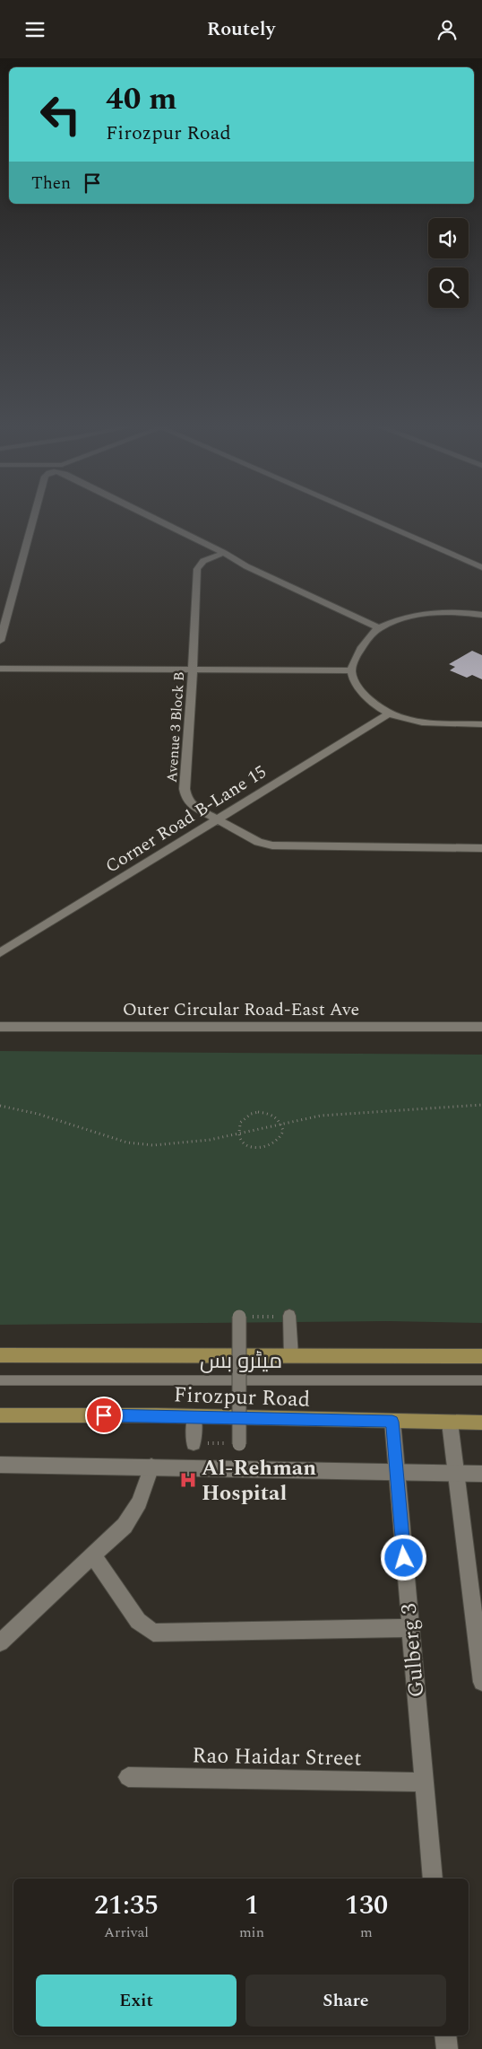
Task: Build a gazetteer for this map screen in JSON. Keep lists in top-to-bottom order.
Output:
{
  "streets": {
    "main road": ["Firozpur Road"],
    "street": [
      "Avenue 3 Block B",
      "Corner Road B-Lane 15",
      "Outer Circular Road-East Ave",
      "Gulberg 3",
      "Rao Haidar Street"
    ],
    "lane": ["میٹرو بس"]
  },
  "crossings": [
    ["Avenue 3 Block B", "Corner Road B-Lane 15"],
    ["Firozpur Road", "Gulberg 3"],
    ["Gulberg 3", "Rao Haidar Street"]
  ],
  "places": {
    "hospital": ["Al-Rehman Hospital"]
  },
  "page": {
    "header": "Routely",
    "turn": ["40 m", "Firozpur Road"],
    "then": "Then",
    "eta": [
      "21:35",
      "Arrival",
      "1",
      "min",
      "130",
      "m"
    ],
    "buttons": ["Exit", "Share"]
  }
}
